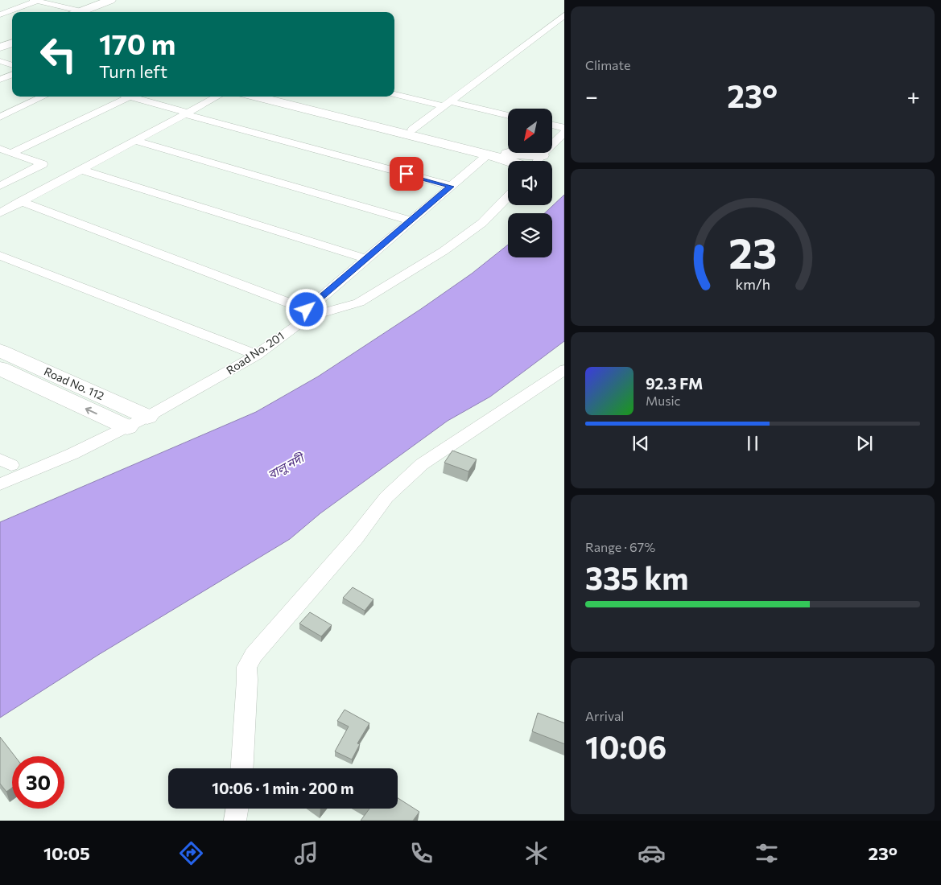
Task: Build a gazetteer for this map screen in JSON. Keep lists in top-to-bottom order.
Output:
{
  "streets": {
    "street": ["Road No. 201", "Road No. 112"]
  },
  "crossings": [
    ["Road No. 201", "Road No. 112"]
  ],
  "water": ["বালু নদী"],
  "north": "bottom left",
  "page": {
    "tile": [
      "Climate",
      ["Range · 67%", "335 km"],
      ["Arrival", "10:06"]
    ],
    "turn": ["170 m", "Turn left"],
    "heat": ["−", "23°", "+"],
    "song": ["92.3 FM", "Music"],
    "limit": "30",
    "trip": "10:06 · 1 min · 200 m",
    "tabs": ["10:05", "23°"],
    "gauge": ["23", "km/h"]
  }
}
